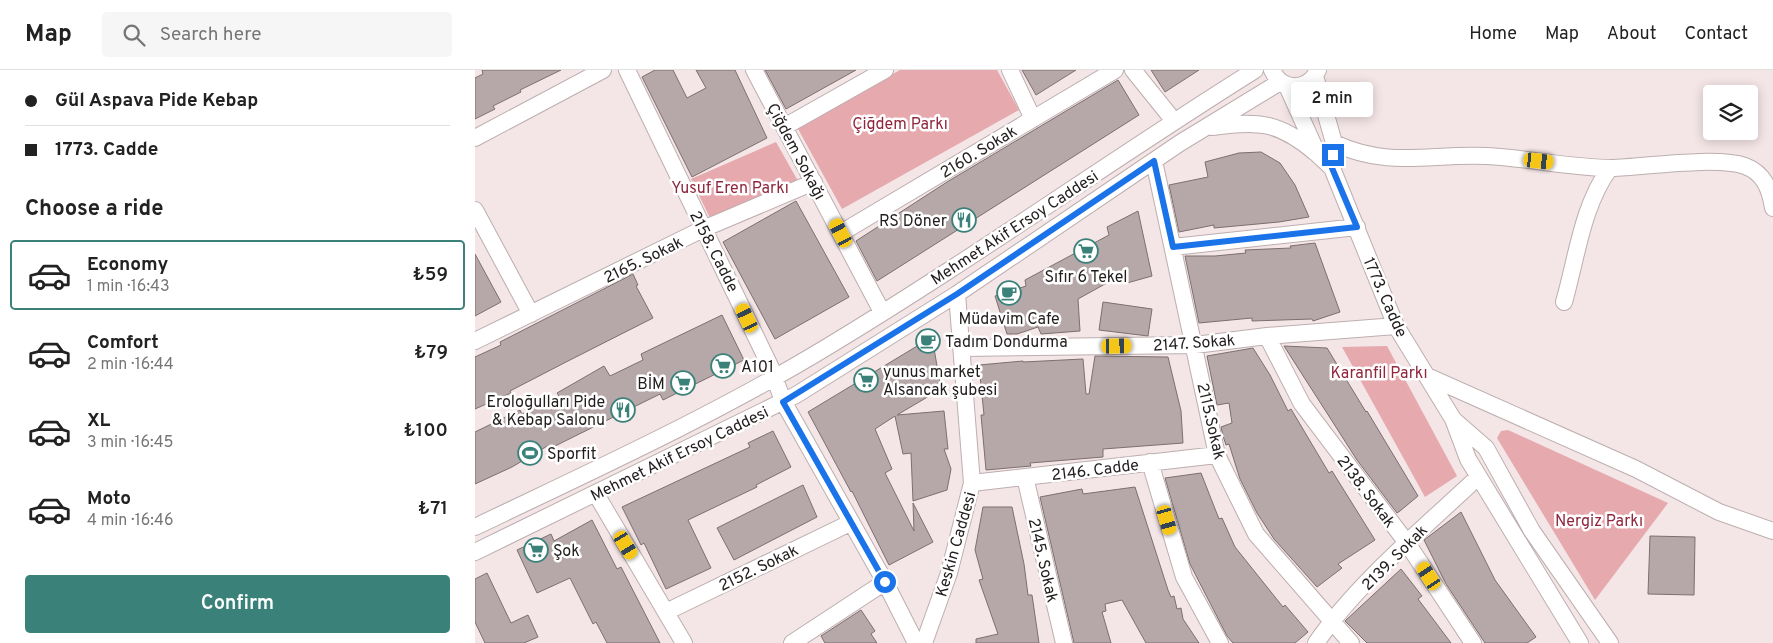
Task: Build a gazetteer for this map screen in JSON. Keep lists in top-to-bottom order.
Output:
{
  "streets": {
    "street": [
      "Çiğdem Sokağı",
      "2160. Sokak",
      "Mehmet Akif Ersoy Caddesi",
      "2158. Cadde",
      "2165. Sokak",
      "1773. Cadde",
      "2147. Sokak",
      "2115.Sokak",
      "2146. Cadde",
      "2138. Sokak",
      "Keskin Caddesi",
      "2139. Sokak",
      "2145. Sokak",
      "2152. Sokak"
    ]
  },
  "crossings": [
    ["Çiğdem Sokağı", "2160. Sokak"],
    ["Çiğdem Sokağı", "Mehmet Akif Ersoy Caddesi"],
    ["Çiğdem Sokağı", "2165. Sokak"],
    ["Mehmet Akif Ersoy Caddesi", "2158. Cadde"],
    ["Mehmet Akif Ersoy Caddesi", "1773. Cadde"],
    ["Mehmet Akif Ersoy Caddesi", "2115.Sokak"],
    ["Mehmet Akif Ersoy Caddesi", "Keskin Caddesi"],
    ["2158. Cadde", "2165. Sokak"],
    ["2158. Cadde", "2152. Sokak"],
    ["1773. Cadde", "2147. Sokak"],
    ["1773. Cadde", "2139. Sokak"],
    ["2147. Sokak", "2115.Sokak"],
    ["2147. Sokak", "2138. Sokak"],
    ["2147. Sokak", "Keskin Caddesi"],
    ["2115.Sokak", "2146. Cadde"],
    ["2115.Sokak", "2139. Sokak"],
    ["2146. Cadde", "Keskin Caddesi"],
    ["2146. Cadde", "2145. Sokak"],
    ["2138. Sokak", "2139. Sokak"]
  ],
  "parks": [
    "Çiğdem Parkı",
    "Yusuf Eren Parkı",
    "Karanfil Parkı",
    "Nergiz Parkı"
  ],
  "places": {
    "restaurant": ["RS Döner", "Eroloğulları Pide & Kebap Salonu"],
    "supermarket": [
      "Sıfır 6 Tekel",
      "A101",
      "yunus market Alsancak şubesi",
      "BİM",
      "Şok"
    ],
    "cafe": ["Müdavim Cafe", "Tadım Dondurma"],
    "sports": ["Sporfit"]
  },
  "page": {
    "header": "Map",
    "search": "Search here",
    "nav": [
      "Home",
      "Map",
      "About",
      "Contact"
    ],
    "banner": ["Gül Aspava Pide Kebap", "1773. Cadde"],
    "bubble": "2 min",
    "heading": "Choose a ride",
    "list": [
      {
        "name": "Economy",
        "note": "1 min · 16:43",
        "value": "₺59"
      },
      {
        "name": "Comfort",
        "note": "2 min · 16:44",
        "value": "₺79"
      },
      {
        "name": "XL",
        "note": "3 min · 16:45",
        "value": "₺100"
      },
      {
        "name": "Moto",
        "note": "4 min · 16:46",
        "value": "₺71"
      }
    ],
    "buttons": "Confirm"
  }
}
